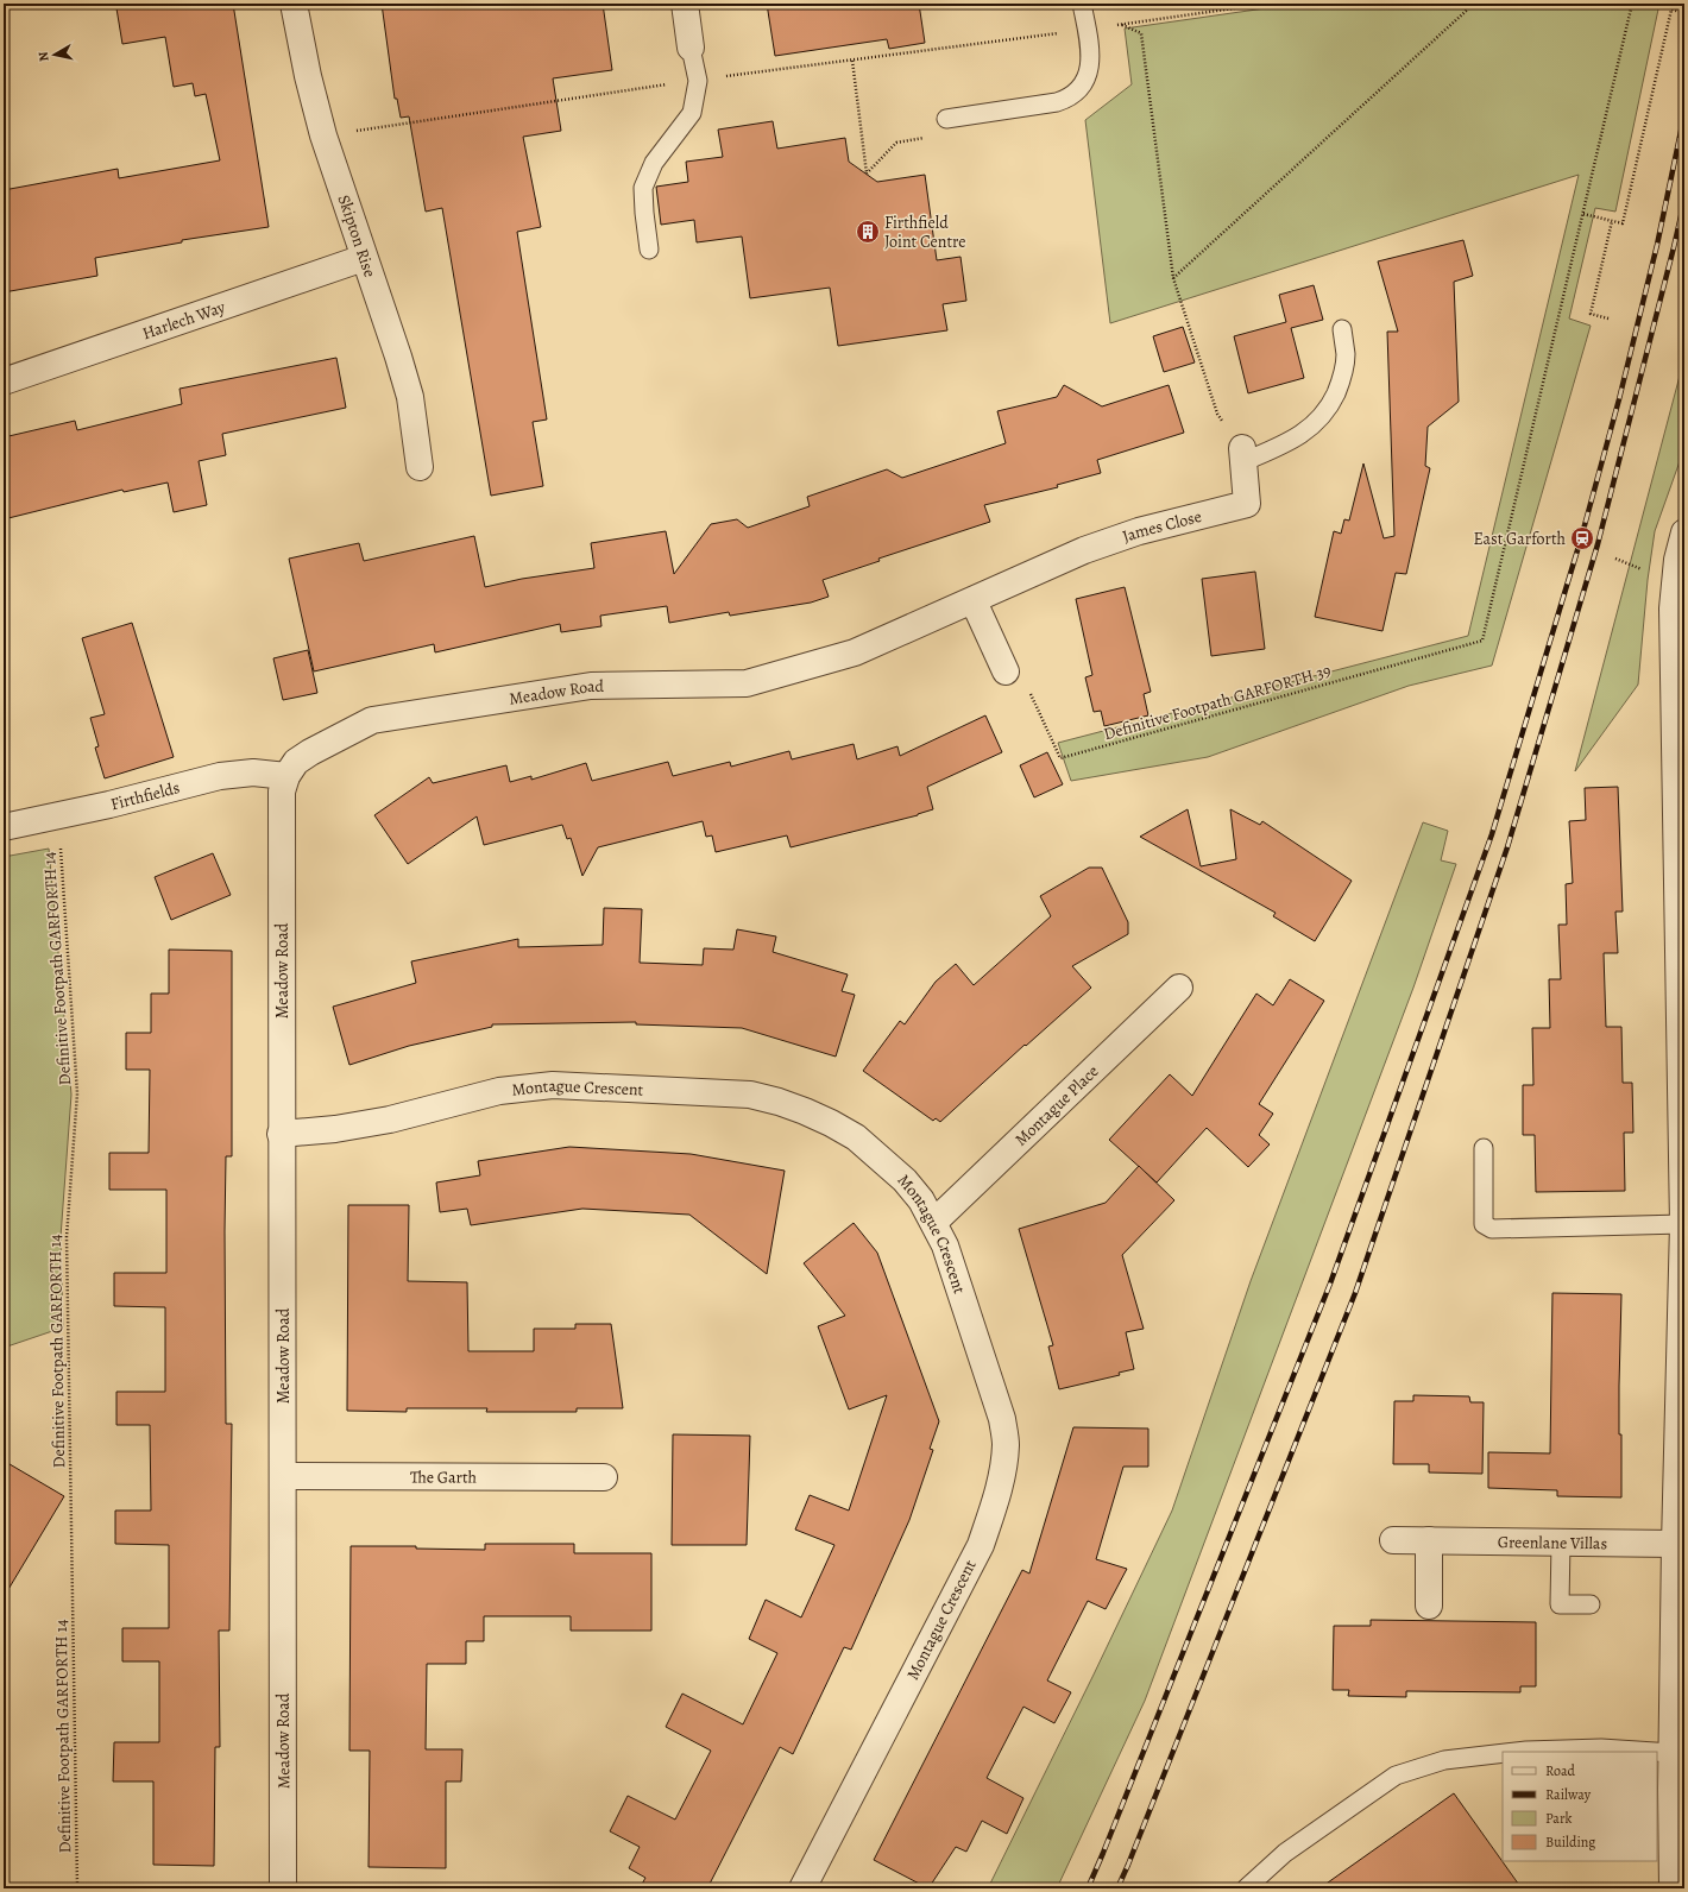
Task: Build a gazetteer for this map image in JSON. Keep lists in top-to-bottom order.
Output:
{
  "streets": {
    "street": [
      "Skipton Rise",
      "Harlech Way",
      "James Close",
      "Meadow Road",
      "Firthfields",
      "Montague Crescent",
      "Montague Place",
      "The Garth",
      "Greenlane Villas"
    ],
    "path": ["Definitive Footpath GARFORTH 39", "Definitive Footpath GARFORTH 14"]
  },
  "crossings": [
    ["Skipton Rise", "Harlech Way"],
    ["James Close", "Meadow Road"],
    ["Meadow Road", "Firthfields"],
    ["Meadow Road", "Montague Crescent"],
    ["Meadow Road", "The Garth"],
    ["Firthfields", "Definitive Footpath GARFORTH 14"],
    ["Montague Crescent", "Montague Place"]
  ],
  "places": {
    "building": ["Firthfield Joint Centre"],
    "station": ["East Garforth"]
  },
  "legend": [
    "Road",
    "Railway",
    "Park",
    "Building"
  ],
  "north": "left"
}
